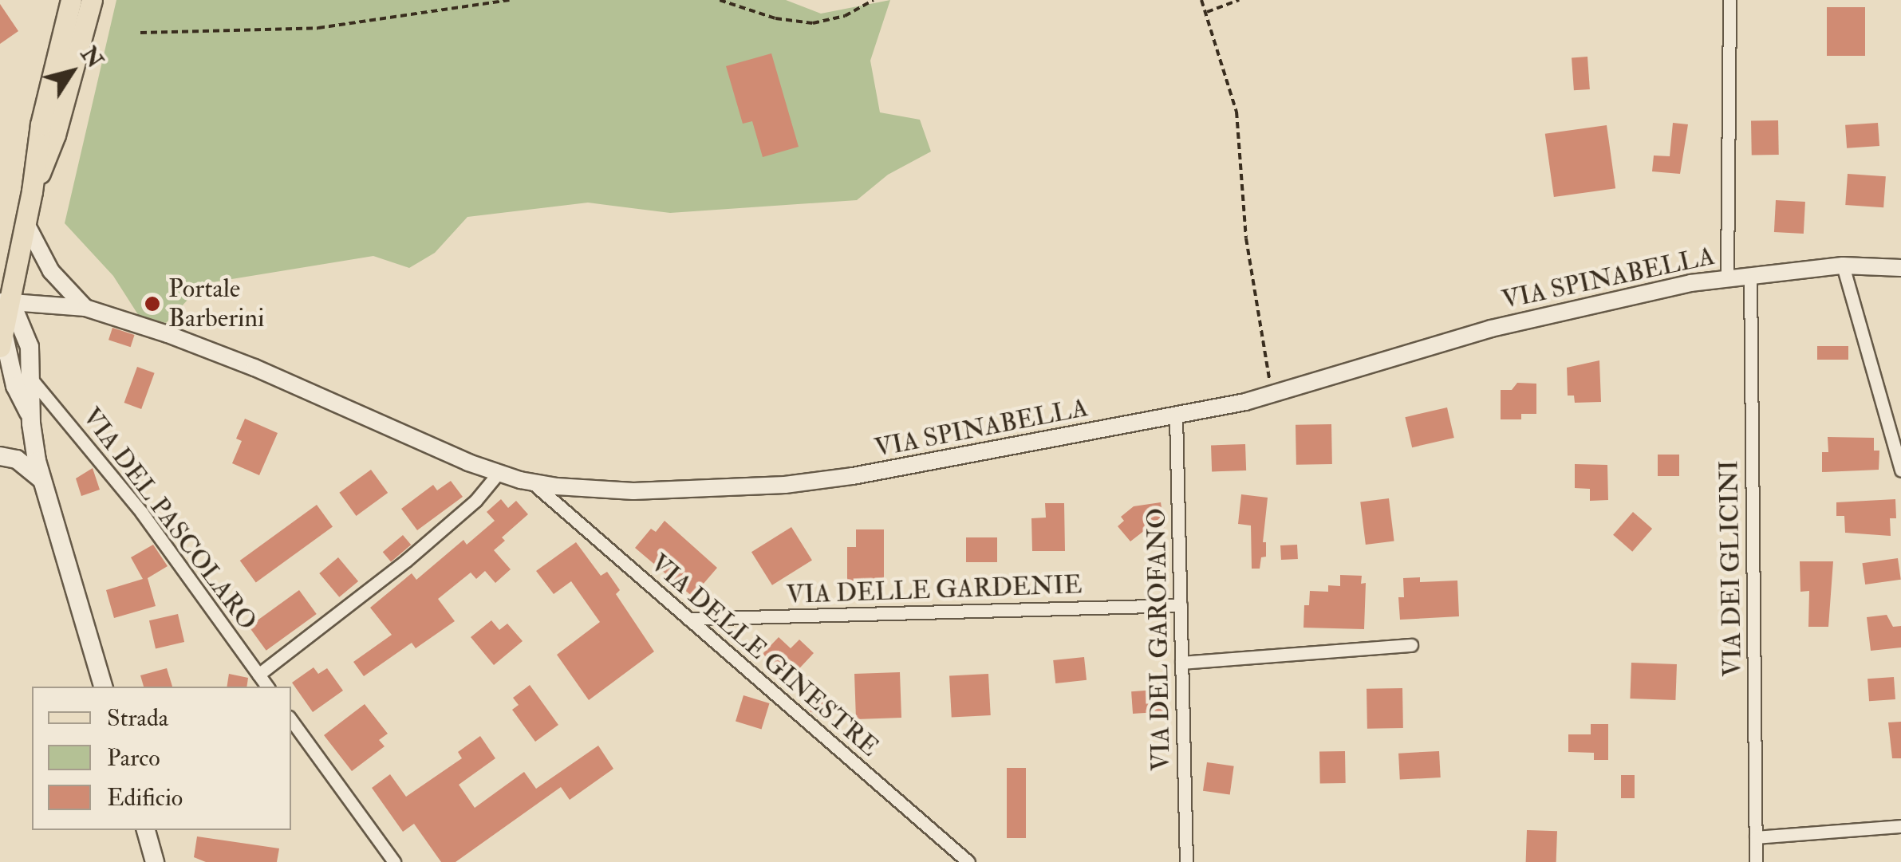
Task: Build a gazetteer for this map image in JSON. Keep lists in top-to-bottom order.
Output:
{
  "streets": {
    "street": [
      "VIA SPINABELLA",
      "VIA DEL PASCOLARO",
      "VIA DEI GLICINI",
      "VIA DELLE GARDENIE",
      "VIA DEL GAROFANO",
      "VIA DELLE GINESTRE"
    ]
  },
  "crossings": [
    ["VIA SPINABELLA", "VIA DEI GLICINI"],
    ["VIA SPINABELLA", "VIA DEL GAROFANO"],
    ["VIA SPINABELLA", "VIA DELLE GINESTRE"],
    ["VIA DELLE GARDENIE", "VIA DEL GAROFANO"],
    ["VIA DELLE GARDENIE", "VIA DELLE GINESTRE"]
  ],
  "places": ["Portale Barberini"],
  "legend": ["Strada", "Parco", "Edificio"],
  "north": "top right"
}
